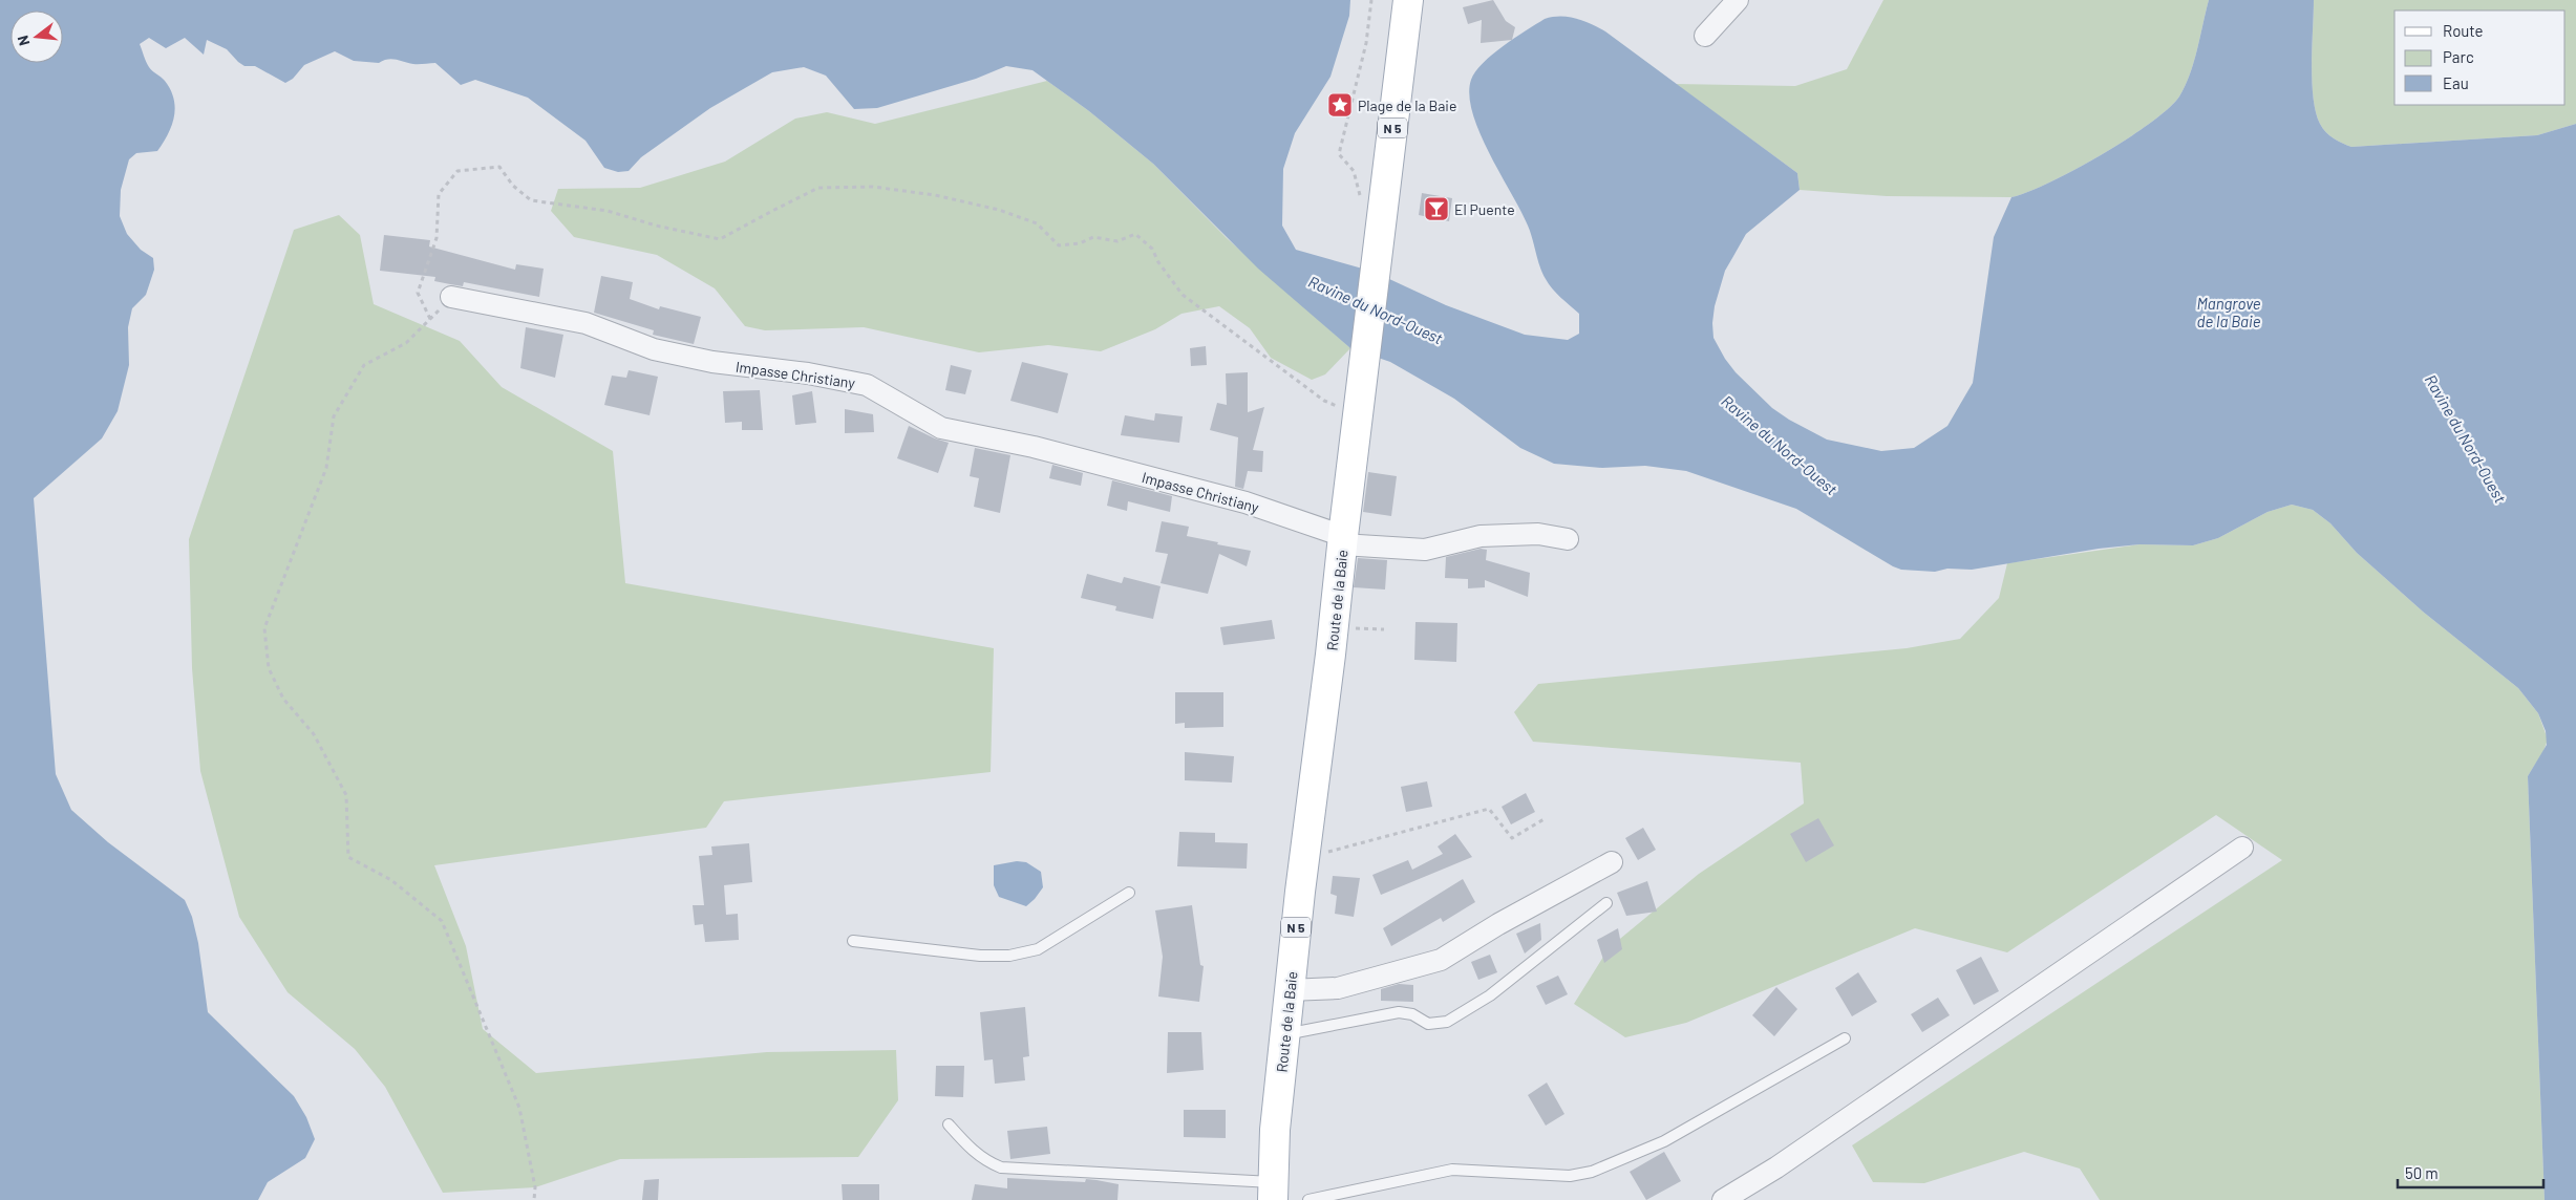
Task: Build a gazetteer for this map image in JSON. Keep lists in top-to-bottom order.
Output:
{
  "streets": {
    "main road": ["N 5", "Route de la Baie"],
    "street": ["Impasse Christiany"]
  },
  "crossings": [
    ["Impasse Christiany", "Route de la Baie"]
  ],
  "water": ["Mangrove de la Baie", "Ravine du Nord-Ouest"],
  "places": {
    "place": ["Plage de la Baie"],
    "bar": ["El Puente"]
  },
  "legend": ["Route", "Parc", "Eau"],
  "scale_bar": "50 m",
  "north": "left"
}
